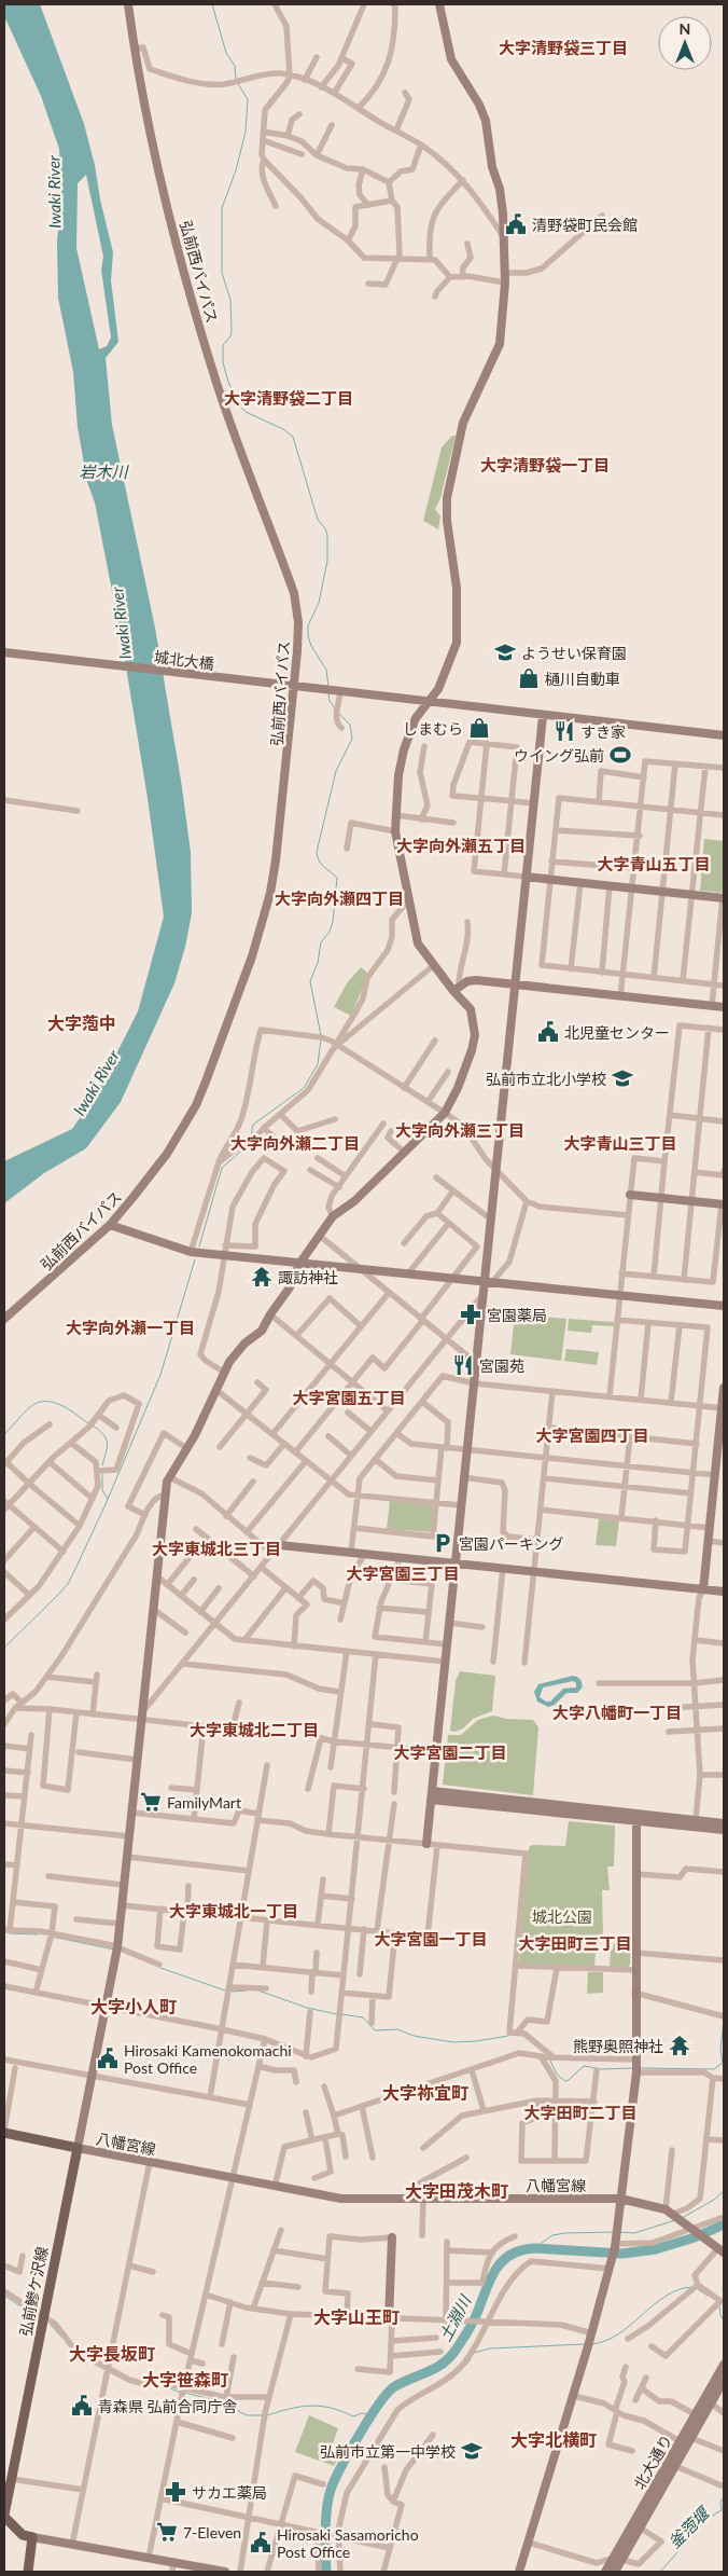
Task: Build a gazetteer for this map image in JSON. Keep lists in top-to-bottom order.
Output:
{
  "streets": {
    "main road": ["弘前鰺ケ沢線"],
    "street": [
      "弘前西バイパス",
      "城北大橋",
      "八幡宮線",
      "北大通り"
    ]
  },
  "crossings": [
    ["弘前西バイパス", "城北大橋"],
    ["八幡宮線", "弘前鰺ケ沢線"]
  ],
  "districts": [
    "大字清野袋三丁目",
    "大字清野袋二丁目",
    "大字清野袋一丁目",
    "大字向外瀬五丁目",
    "大字青山五丁目",
    "大字向外瀬四丁目",
    "大字萢中",
    "大字向外瀬三丁目",
    "大字向外瀬二丁目",
    "大字青山三丁目",
    "大字向外瀬一丁目",
    "大字宮園五丁目",
    "大字宮園四丁目",
    "大字東城北三丁目",
    "大字宮園三丁目",
    "大字八幡町一丁目",
    "大字東城北二丁目",
    "大字宮園二丁目",
    "大字東城北一丁目",
    "大字宮園一丁目",
    "大字田町三丁目",
    "大字小人町",
    "大字祢宜町",
    "大字田町二丁目",
    "大字田茂木町",
    "大字山王町",
    "大字長坂町",
    "大字笹森町",
    "大字北横町"
  ],
  "water": [
    "Iwaki River",
    "岩木川",
    "土淵川",
    "釜萢堰"
  ],
  "parks": ["城北公園"],
  "places": {
    "public building": [
      "清野袋町民会館",
      "北児童センター",
      "Hirosaki Kamenokomachi Post Office",
      "青森県 弘前合同庁舎",
      "Hirosaki Sasamoricho Post Office"
    ],
    "school or university": ["ようせい保育園", "弘前市立北小学校", "弘前市立第一中学校"],
    "shop": ["樋川自動車", "しまむら"],
    "restaurant": ["すき家", "宮園苑"],
    "sports": ["ウイング弘前"],
    "temple": ["諏訪神社", "熊野奥照神社"],
    "pharmacy": ["宮園薬局", "サカエ薬局"],
    "parking": ["宮園パーキング"],
    "supermarket": ["FamilyMart", "7-Eleven"]
  },
  "north": "top"
}
